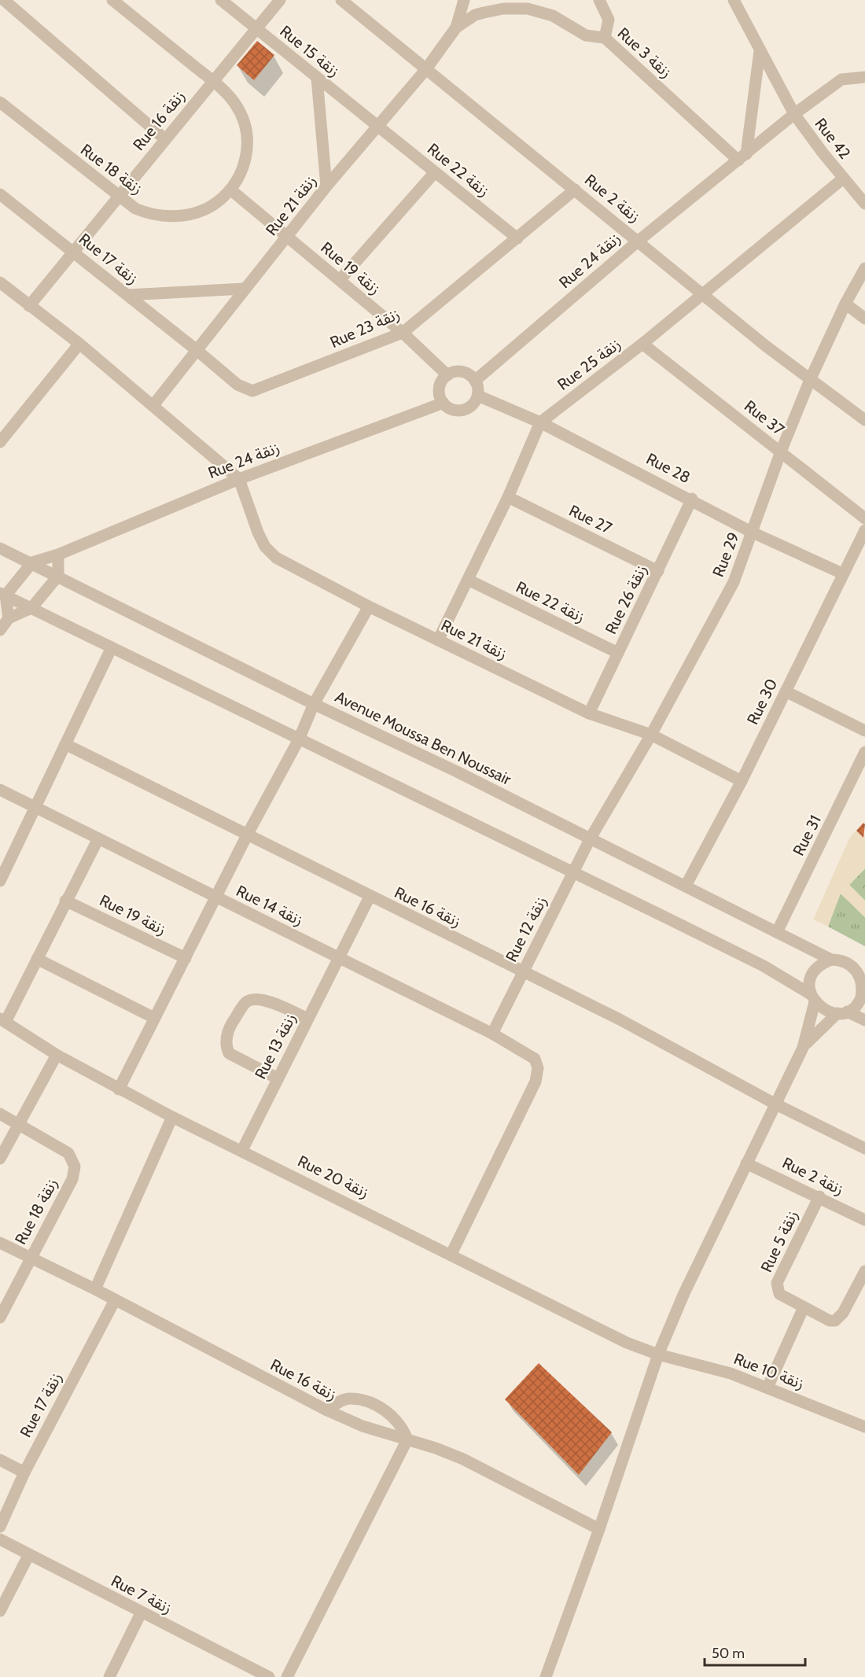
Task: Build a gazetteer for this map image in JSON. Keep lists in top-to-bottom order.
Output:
{
  "streets": {
    "street": [
      "Rue 15 زنقة",
      "Rue 3 زنقة",
      "Rue 16 زنقة",
      "Rue 42",
      "Rue 18 زنقة",
      "Rue 22 زنقة",
      "Rue 2 زنقة",
      "Rue 21 زنقة",
      "Rue 17 زنقة",
      "Rue 24 زنقة",
      "Rue 19 زنقة",
      "Rue 23 زنقة",
      "Rue 25 زنقة",
      "Rue 37",
      "Rue 28",
      "Rue 27",
      "Rue 29",
      "Rue 26 زنقة",
      "Rue 30",
      "Avenue Moussa Ben Noussair",
      "Rue 31",
      "Rue 14 زنقة",
      "Rue 12 زنقة",
      "Rue 13 زنقة",
      "Rue 20 زنقة",
      "Rue 5 زنقة",
      "Rue 10 زنقة",
      "Rue 7 زنقة"
    ]
  },
  "crossings": [
    ["Rue 15 زنقة", "Rue 16 زنقة"],
    ["Rue 15 زنقة", "Rue 22 زنقة"],
    ["Rue 15 زنقة", "Rue 21 زنقة"],
    ["Rue 3 زنقة", "Rue 21 زنقة"],
    ["Rue 3 زنقة", "Rue 24 زنقة"],
    ["Rue 16 زنقة", "Rue 18 زنقة"],
    ["Rue 16 زنقة", "Rue 17 زنقة"],
    ["Rue 16 زنقة", "Rue 12 زنقة"],
    ["Rue 16 زنقة", "Rue 13 زنقة"],
    ["Rue 42", "Rue 24 زنقة"],
    ["Rue 42", "Rue 25 زنقة"],
    ["Rue 18 زنقة", "Rue 19 زنقة"],
    ["Rue 22 زنقة", "Rue 21 زنقة"],
    ["Rue 22 زنقة", "Rue 23 زنقة"],
    ["Rue 22 زنقة", "Rue 25 زنقة"],
    ["Rue 22 زنقة", "Rue 26 زنقة"],
    ["Rue 2 زنقة", "Rue 21 زنقة"],
    ["Rue 2 زنقة", "Rue 24 زنقة"],
    ["Rue 2 زنقة", "Rue 23 زنقة"],
    ["Rue 2 زنقة", "Rue 25 زنقة"],
    ["Rue 2 زنقة", "Rue 29"],
    ["Rue 2 زنقة", "Rue 5 زنقة"],
    ["Rue 21 زنقة", "Rue 17 زنقة"],
    ["Rue 21 زنقة", "Rue 24 زنقة"],
    ["Rue 21 زنقة", "Rue 19 زنقة"],
    ["Rue 21 زنقة", "Rue 23 زنقة"],
    ["Rue 21 زنقة", "Rue 25 زنقة"],
    ["Rue 21 زنقة", "Rue 29"],
    ["Rue 21 زنقة", "Rue 26 زنقة"],
    ["Rue 21 زنقة", "Rue 30"],
    ["Rue 17 زنقة", "Rue 23 زنقة"],
    ["Rue 24 زنقة", "Rue 19 زنقة"],
    ["Rue 24 زنقة", "Rue 28"],
    ["Rue 24 زنقة", "Avenue Moussa Ben Noussair"],
    ["Rue 19 زنقة", "Rue 23 زنقة"],
    ["Rue 19 زنقة", "Rue 28"],
    ["Rue 25 زنقة", "Rue 37"],
    ["Rue 25 زنقة", "Rue 28"],
    ["Rue 25 زنقة", "Rue 27"],
    ["Rue 37", "Rue 29"],
    ["Rue 28", "Rue 29"],
    ["Rue 28", "Rue 26 زنقة"],
    ["Rue 28", "Rue 30"],
    ["Rue 27", "Rue 26 زنقة"],
    ["Rue 29", "Avenue Moussa Ben Noussair"],
    ["Rue 29", "Rue 12 زنقة"],
    ["Rue 30", "Avenue Moussa Ben Noussair"],
    ["Avenue Moussa Ben Noussair", "Rue 31"],
    ["Avenue Moussa Ben Noussair", "Rue 12 زنقة"],
    ["Rue 14 زنقة", "Rue 12 زنقة"],
    ["Rue 14 زنقة", "Rue 13 زنقة"],
    ["Rue 14 زنقة", "Rue 20 زنقة"],
    ["Rue 13 زنقة", "Rue 20 زنقة"],
    ["Rue 20 زنقة", "Rue 10 زنقة"]
  ],
  "scale_bar": "50 m"
}
